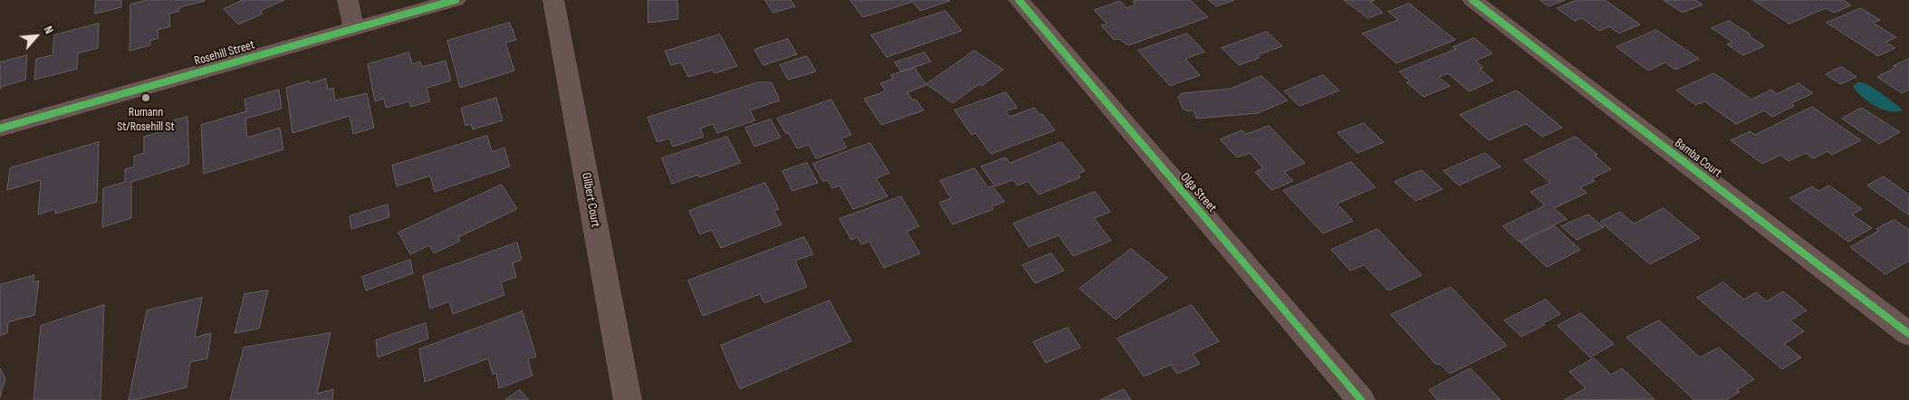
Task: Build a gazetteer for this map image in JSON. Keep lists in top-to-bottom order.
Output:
{
  "streets": {
    "street": [
      "Rosehill Street",
      "Bamba Court",
      "Olga Street",
      "Gilbert Court"
    ]
  },
  "places": ["Rumann St/Rosehill St"],
  "north": "top right"
}
